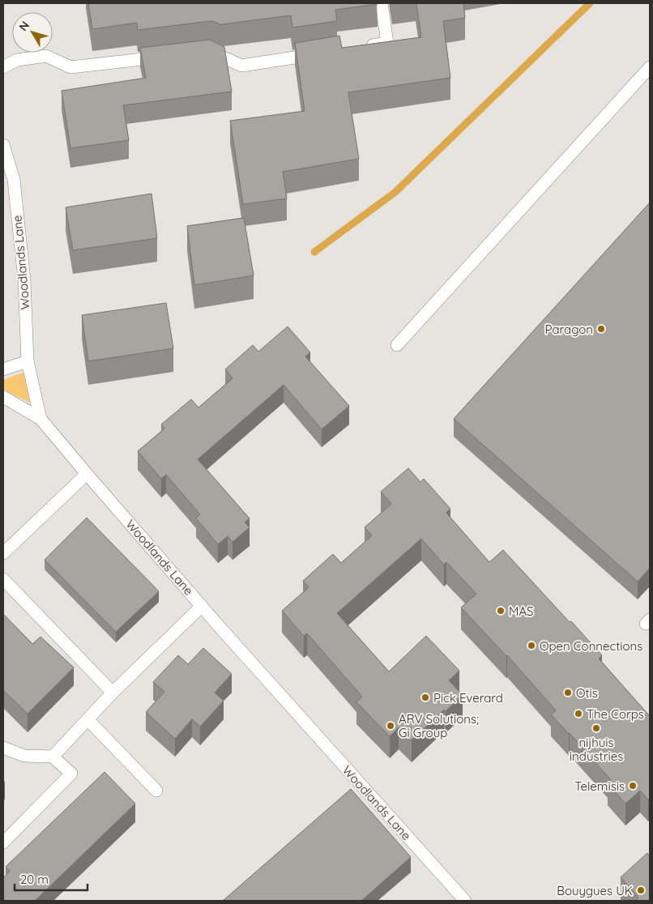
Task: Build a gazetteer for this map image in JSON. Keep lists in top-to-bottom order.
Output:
{
  "streets": {
    "lane": ["Woodlands Lane"]
  },
  "places": [
    "Paragon",
    "MAS",
    "Open Connections",
    "Otis",
    "Pick Everard",
    "The Corps",
    "ARV Solutions; Gi Group",
    "nijhuis industries",
    "Telemisis",
    "Bouygues UK"
  ],
  "scale_bar": "20 m",
  "north": "top left"
}
